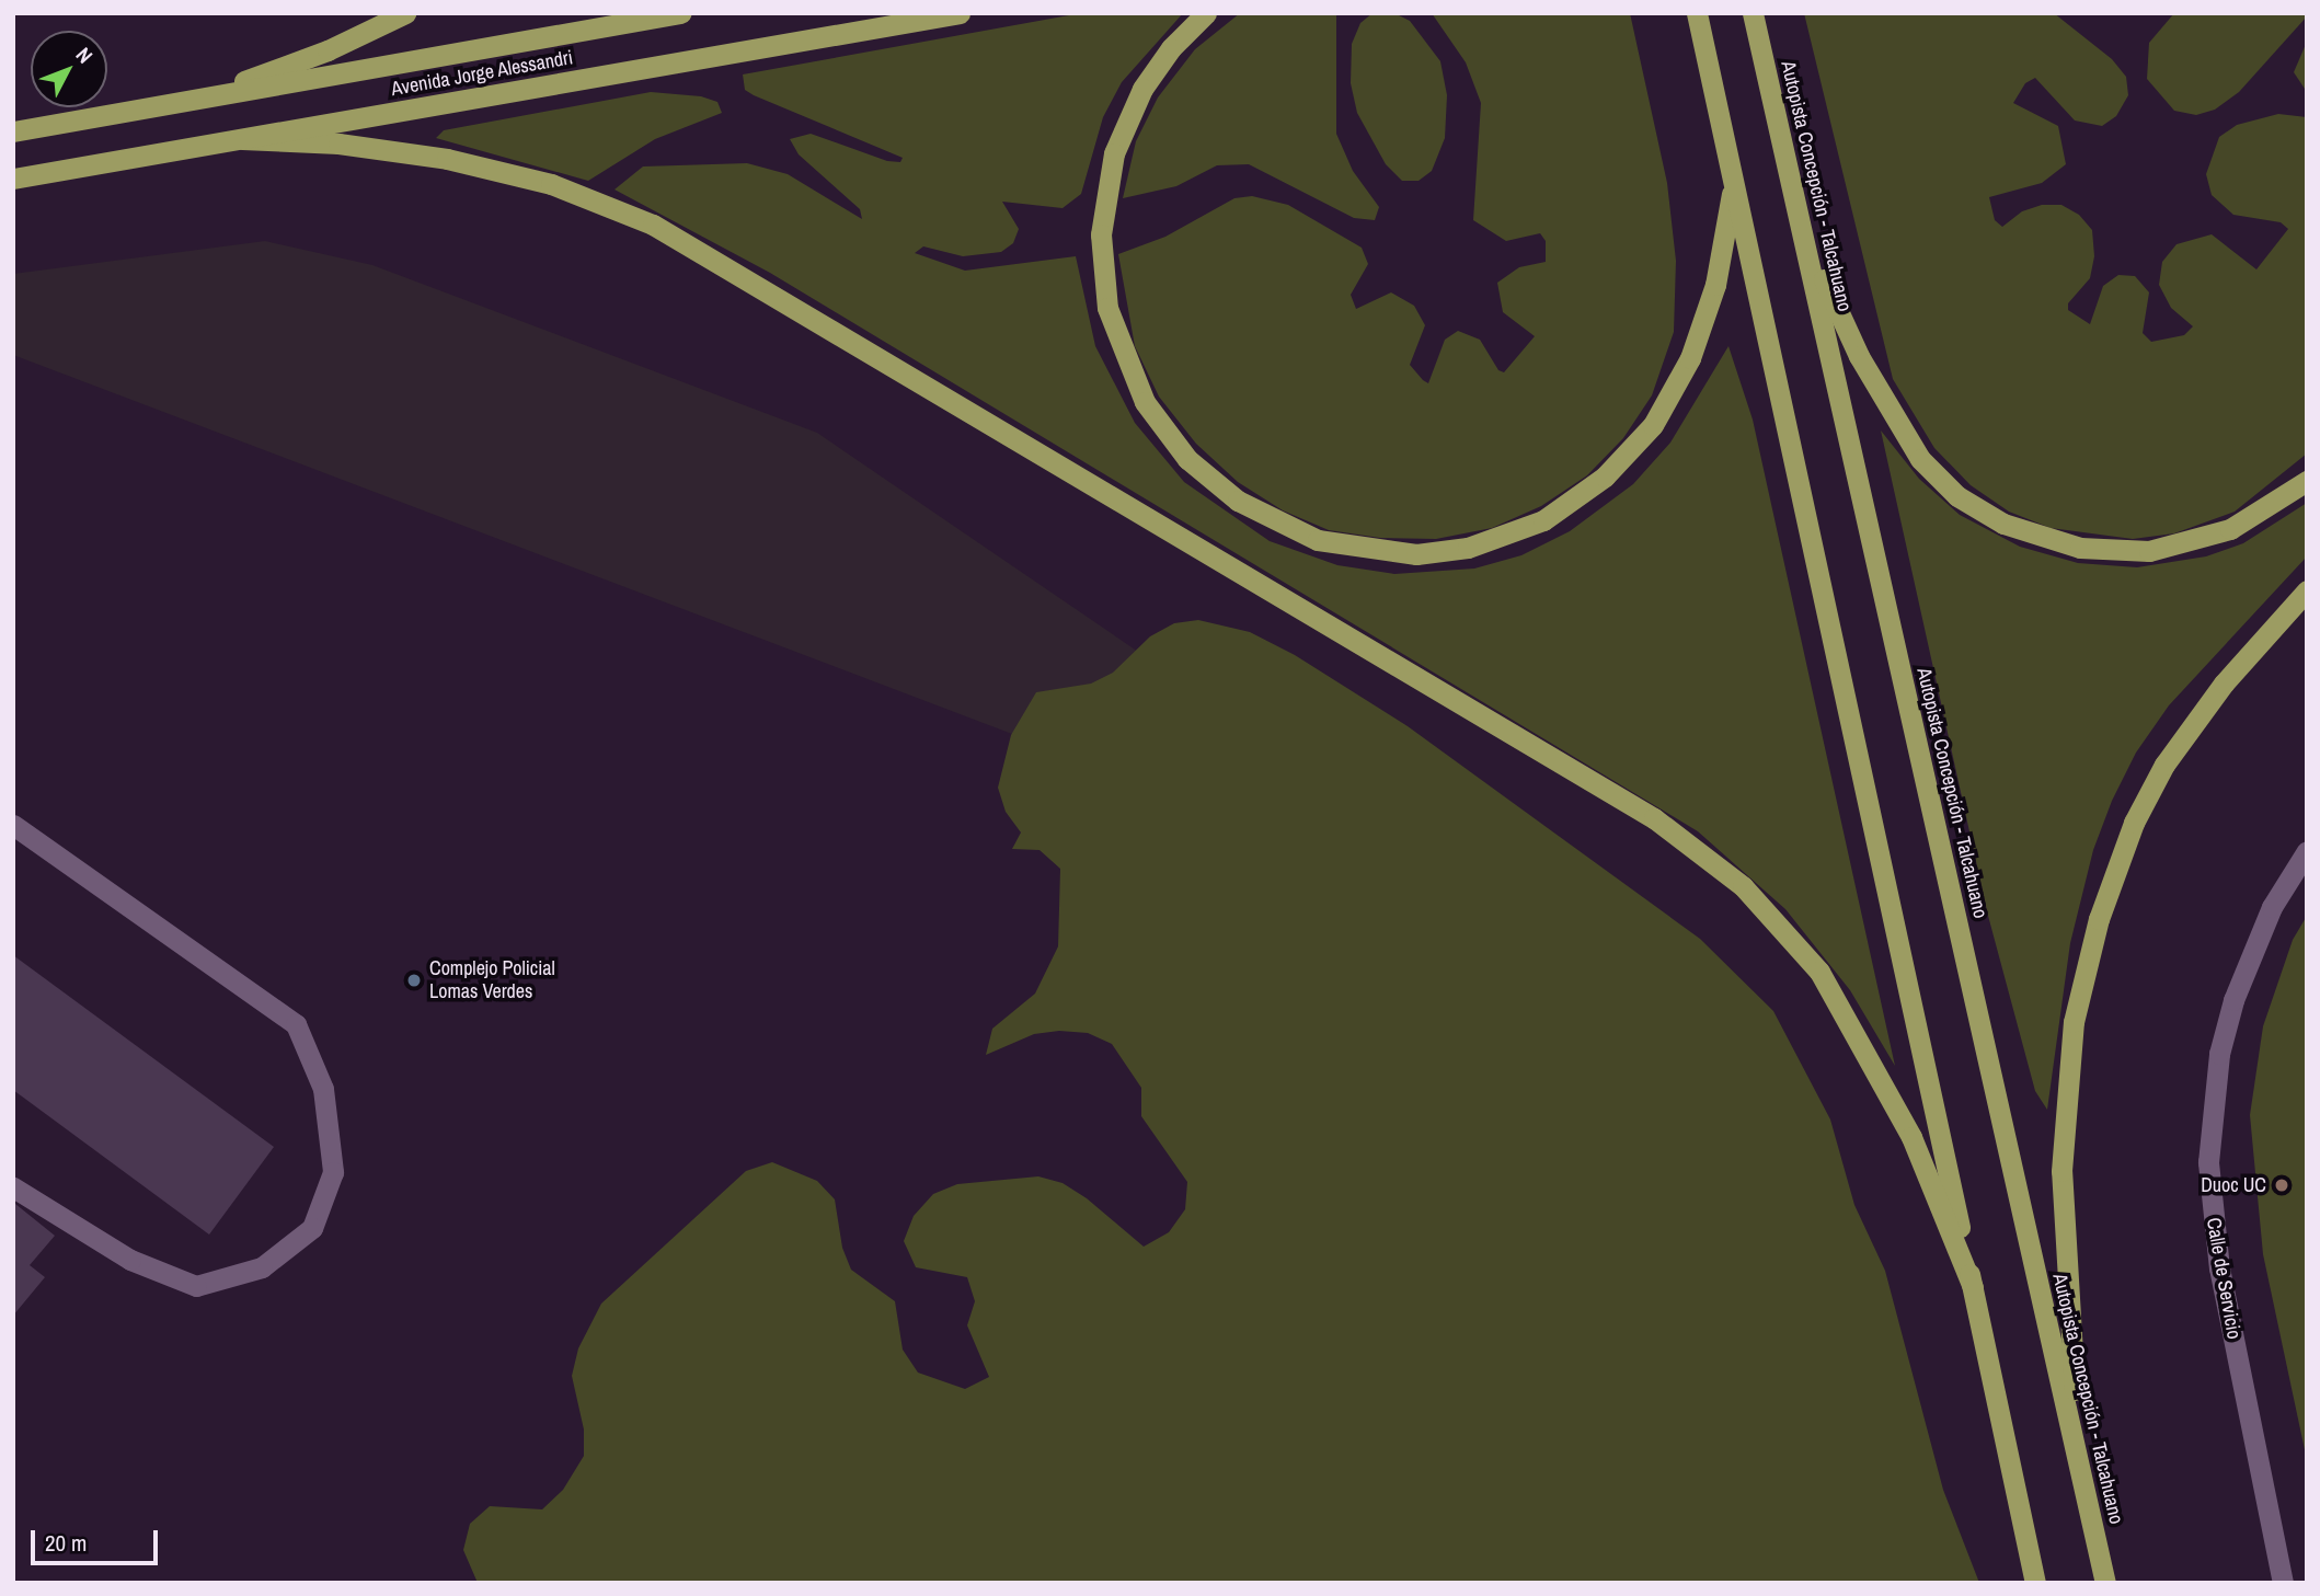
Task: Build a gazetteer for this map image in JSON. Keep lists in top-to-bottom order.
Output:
{
  "streets": {
    "highway": ["Avenida Jorge Alessandri", "Autopista Concepción - Talcahuano"],
    "street": ["Calle de Servicio"]
  },
  "places": ["Complejo Policial Lomas Verdes", "Duoc UC"],
  "scale_bar": "20 m",
  "north": "top right"
}
